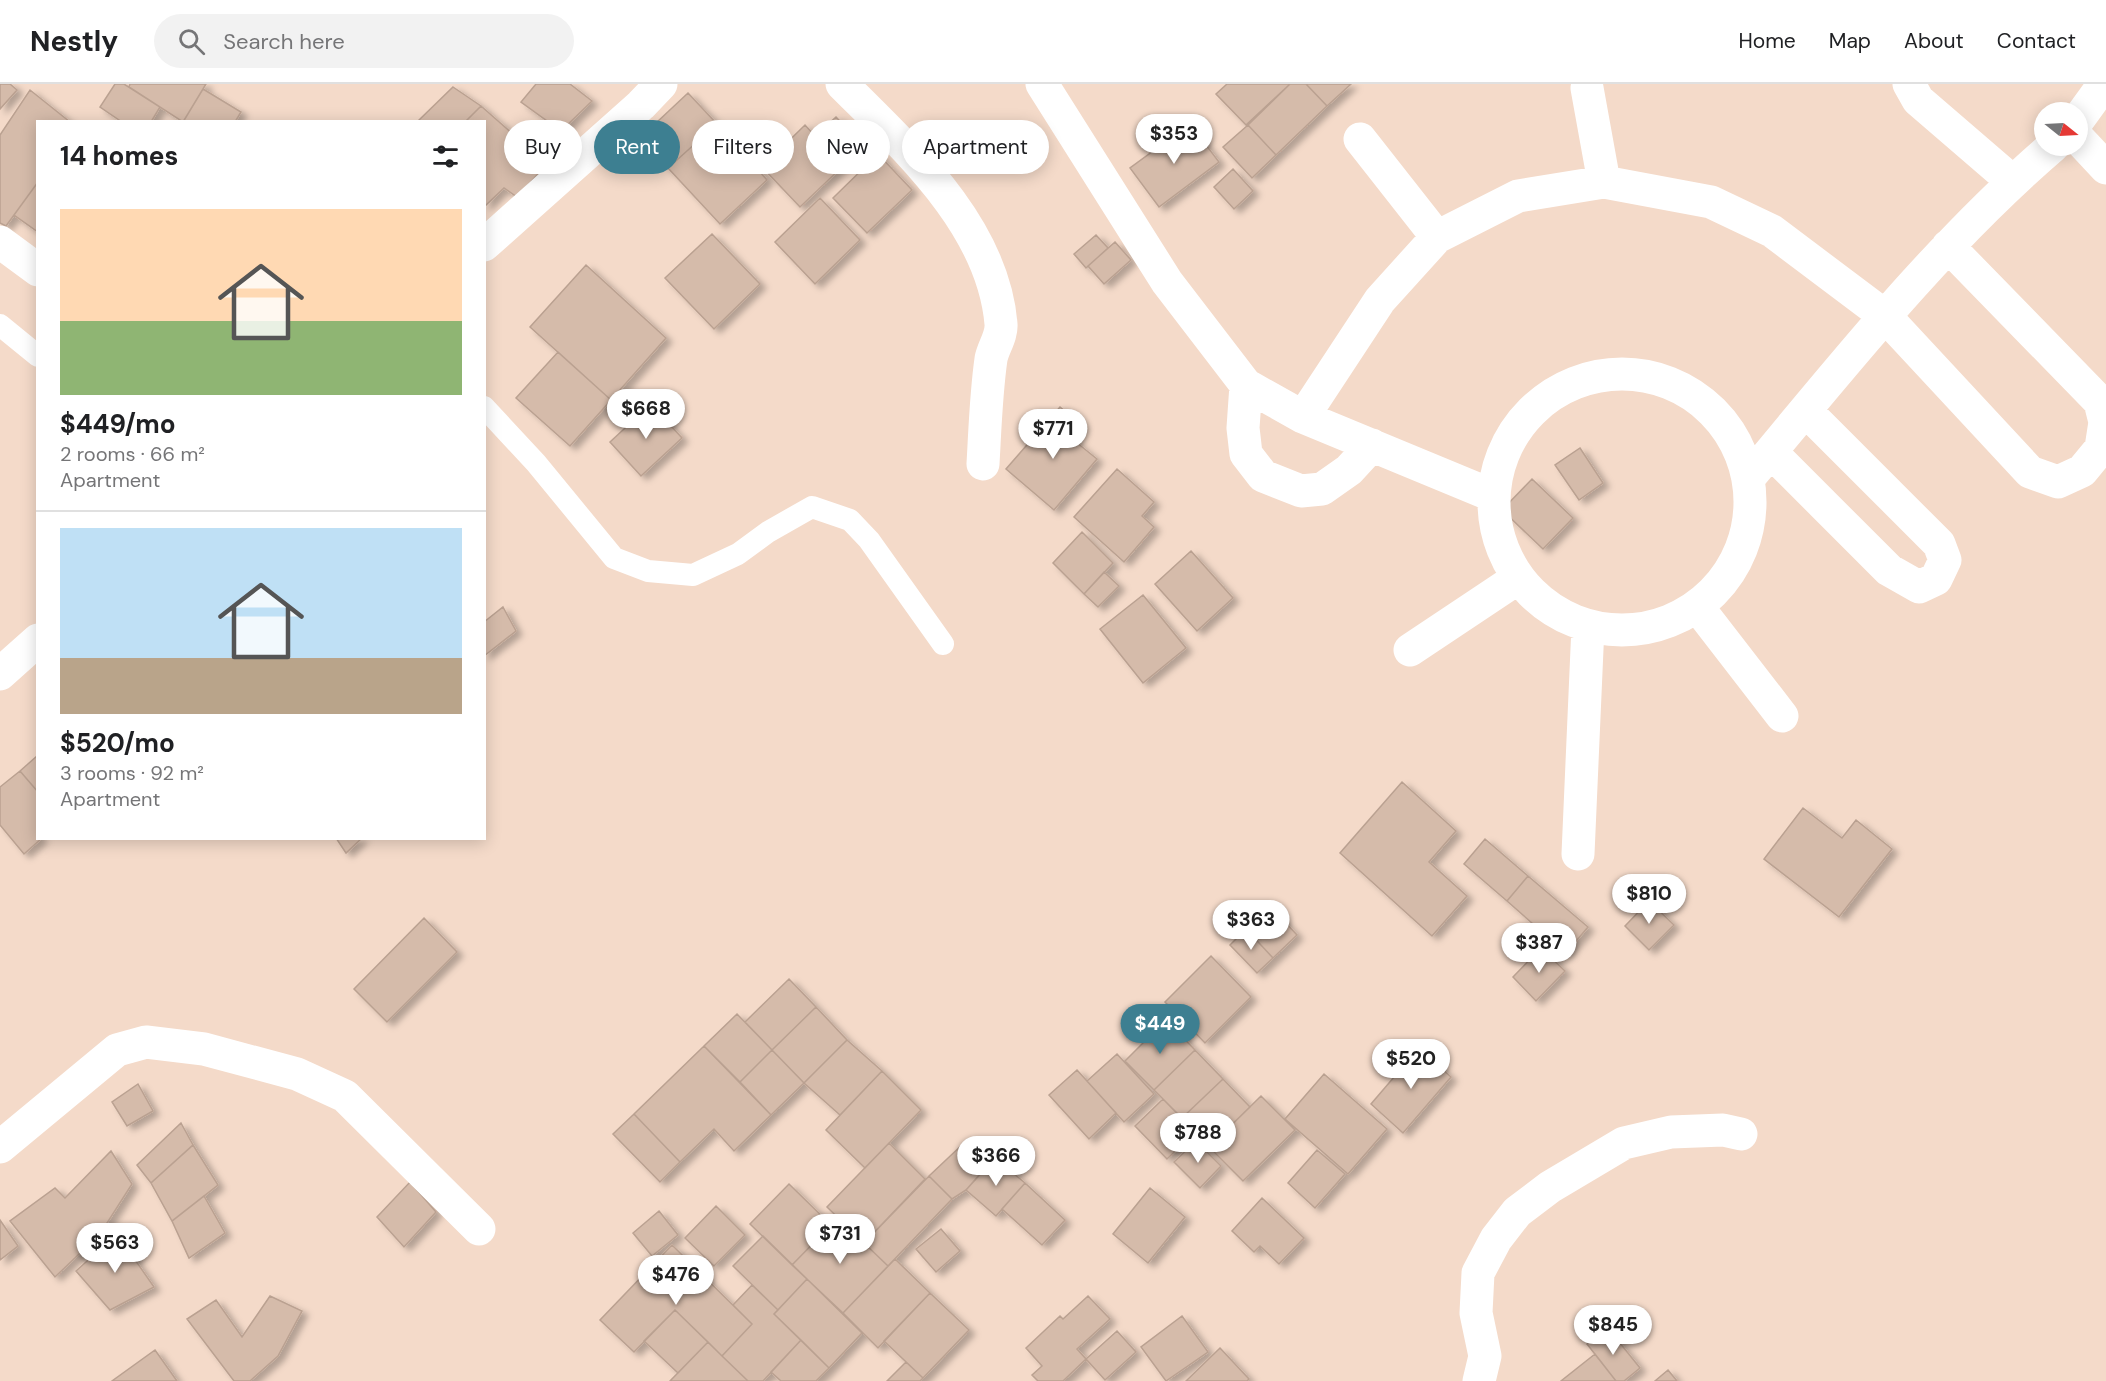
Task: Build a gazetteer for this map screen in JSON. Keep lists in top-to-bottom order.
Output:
{
  "north": "right",
  "page": {
    "header": "Nestly",
    "search": "Search here",
    "nav": [
      "Home",
      "Map",
      "About",
      "Contact"
    ],
    "price": [
      "$353",
      "$668",
      "$771",
      "$810",
      "$363",
      "$387",
      "$449",
      "$520",
      "$788",
      "$366",
      "$731",
      "$563",
      "$476",
      "$845"
    ],
    "chip": [
      "Buy",
      "Rent",
      "Filters",
      "New",
      "Apartment"
    ],
    "heading": "14 homes",
    "list": [
      {
        "name": "$449/mo",
        "note": "2 rooms · 66 m² · Apartment"
      },
      {
        "name": "$520/mo",
        "note": "3 rooms · 92 m² · Apartment"
      }
    ]
  }
}
